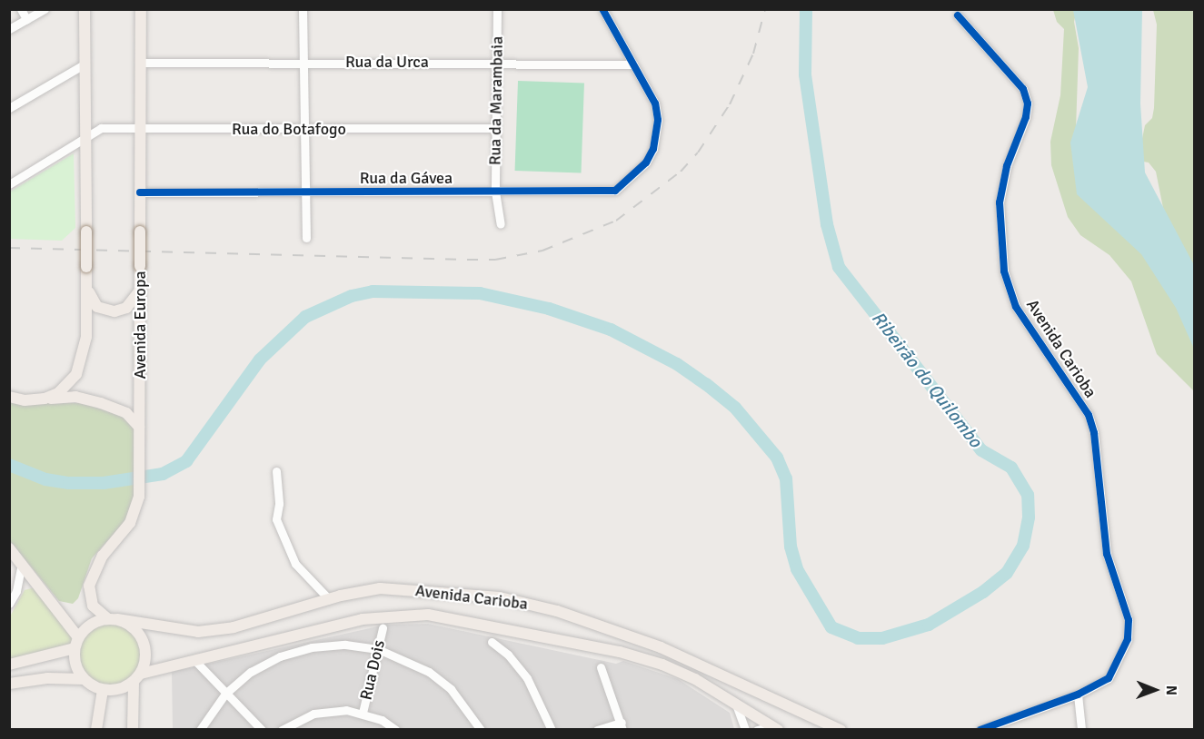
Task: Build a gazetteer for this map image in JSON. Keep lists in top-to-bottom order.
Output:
{
  "streets": {
    "main road": ["Avenida Europa", "Avenida Carioba"],
    "street": [
      "Rua da Urca",
      "Rua da Marambaia",
      "Rua do Botafogo",
      "Rua da Gávea",
      "Rua Dois"
    ]
  },
  "crossings": [
    ["Rua da Urca", "Rua da Marambaia"],
    ["Rua da Urca", "Rua da Gávea"],
    ["Rua da Urca", "Avenida Europa"],
    ["Rua da Marambaia", "Rua do Botafogo"],
    ["Rua da Marambaia", "Rua da Gávea"],
    ["Rua do Botafogo", "Avenida Europa"],
    ["Rua da Gávea", "Avenida Europa"],
    ["Avenida Europa", "Avenida Carioba"]
  ],
  "water": ["Ribeirão do Quilombo"],
  "north": "right"
}
